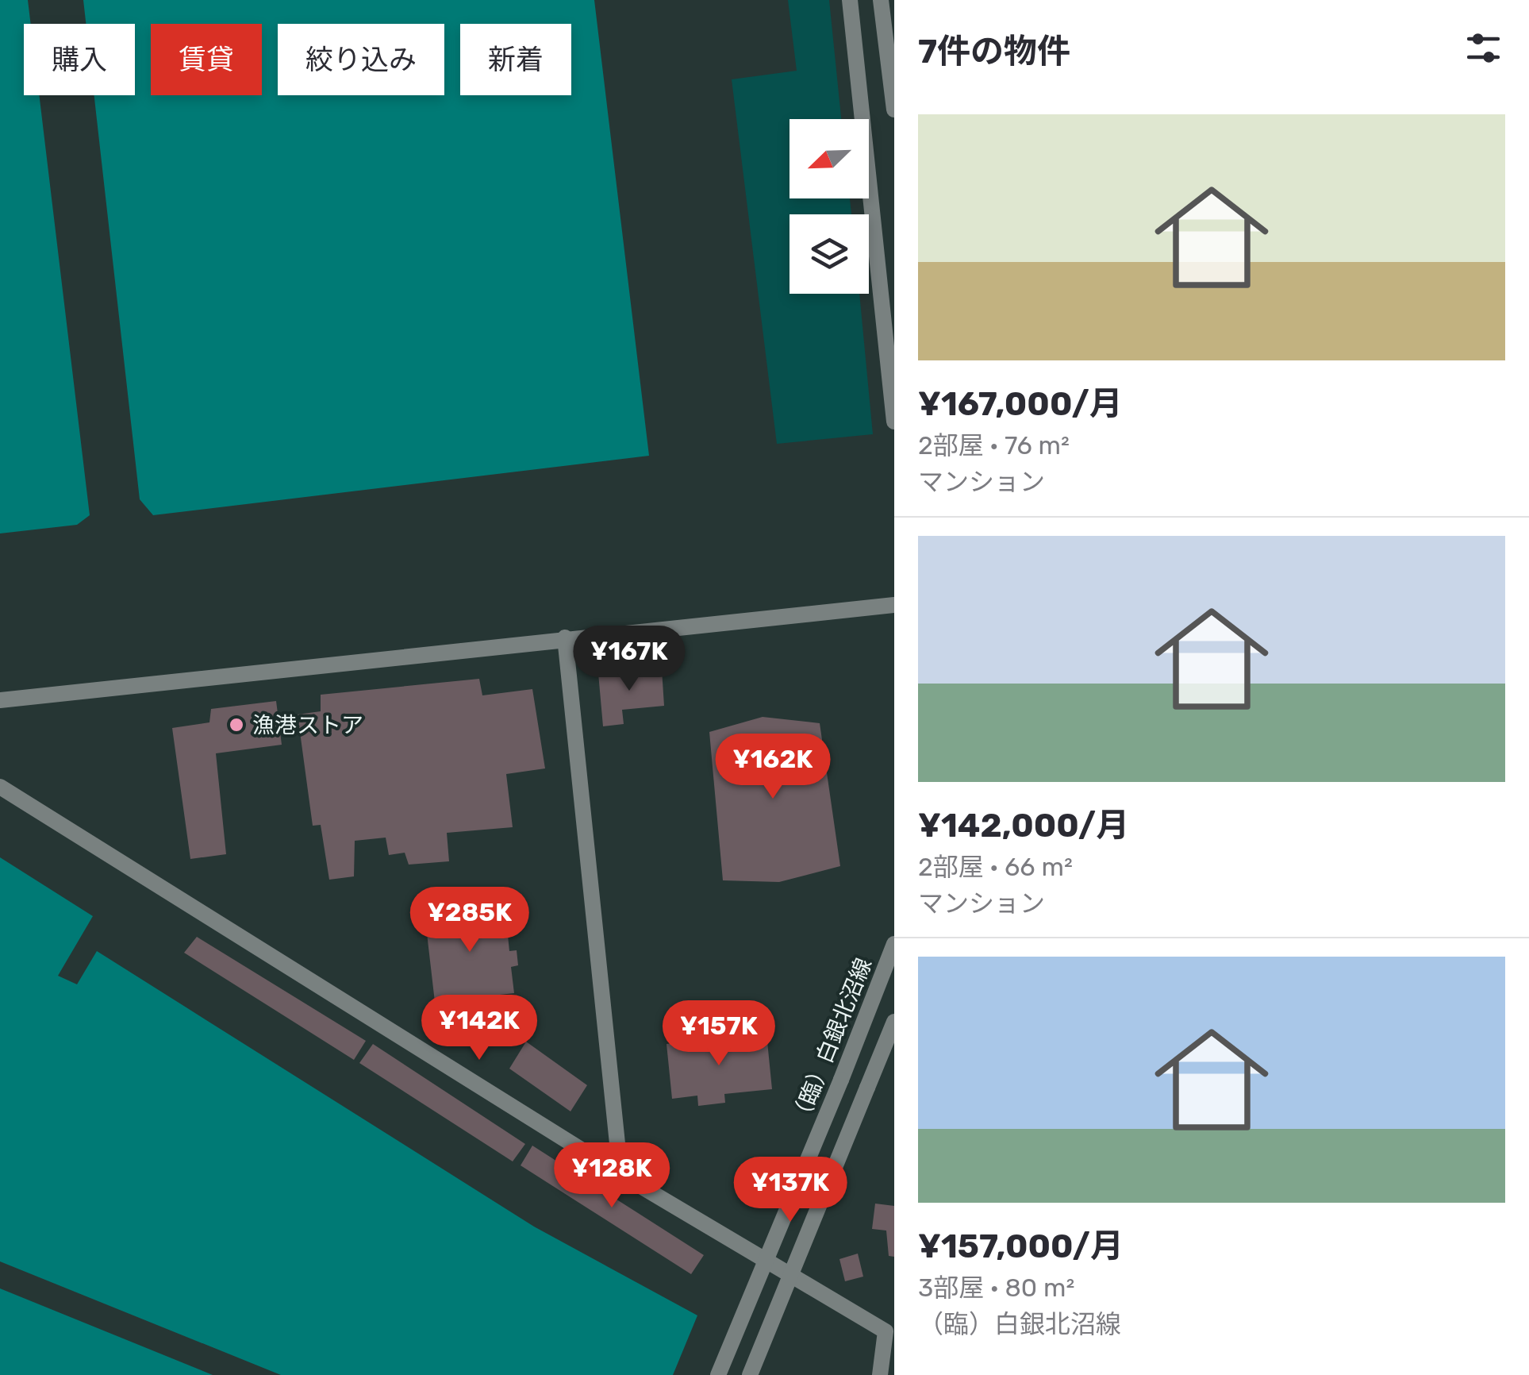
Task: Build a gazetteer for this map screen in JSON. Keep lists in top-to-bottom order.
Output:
{
  "streets": {
    "street": ["（臨）白銀北沼線"]
  },
  "places": ["漁港ストア"],
  "north": "bottom left",
  "page": {
    "heading": "7件の物件",
    "chip": [
      "購入",
      "賃貸",
      "絞り込み",
      "新着"
    ],
    "list": [
      {
        "name": "¥167,000/月",
        "note": "2部屋 · 76 m² · マンション"
      },
      {
        "name": "¥142,000/月",
        "note": "2部屋 · 66 m² · マンション"
      },
      {
        "name": "¥157,000/月",
        "note": "3部屋 · 80 m² · （臨）白銀北沼線"
      }
    ],
    "price": [
      "¥167K",
      "¥162K",
      "¥285K",
      "¥142K",
      "¥157K",
      "¥128K",
      "¥137K"
    ]
  }
}
